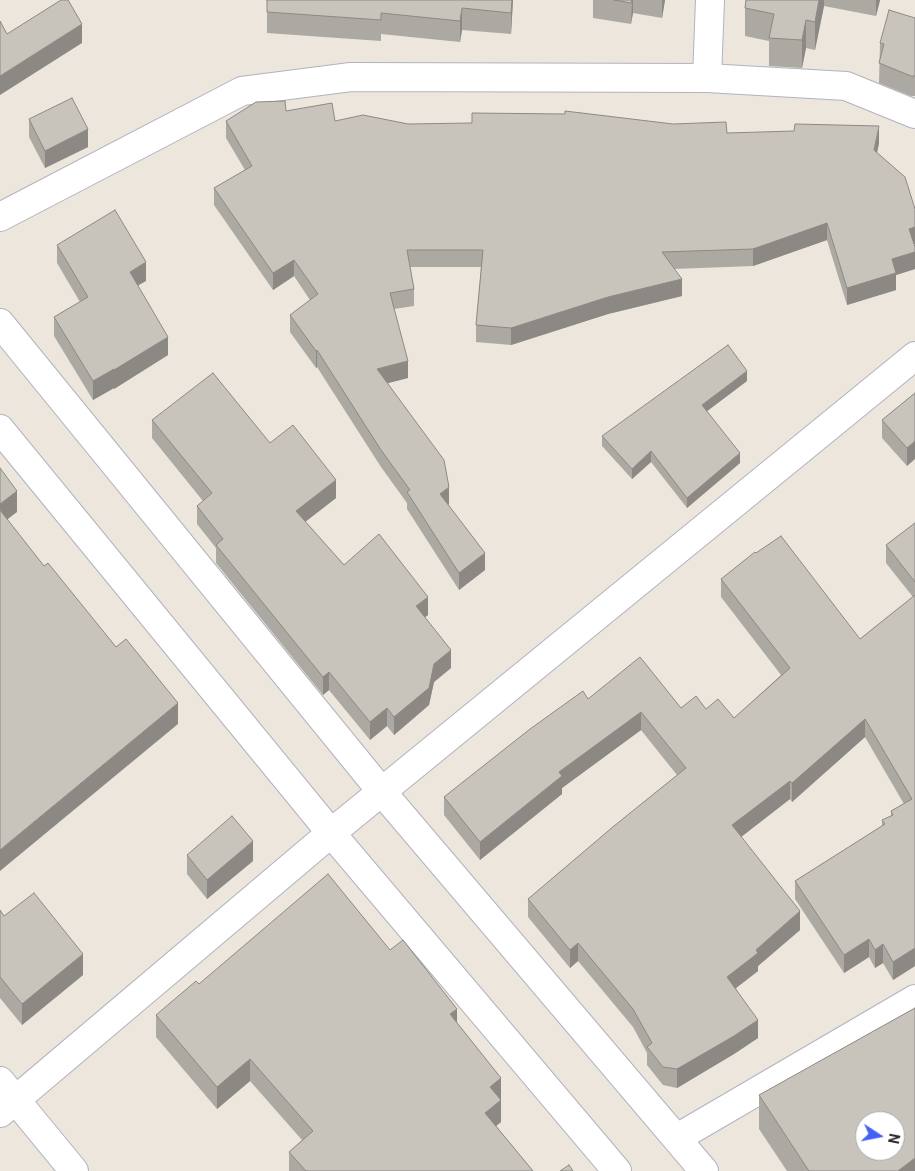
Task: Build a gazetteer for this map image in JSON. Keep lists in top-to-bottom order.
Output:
{
  "north": "right"
}
